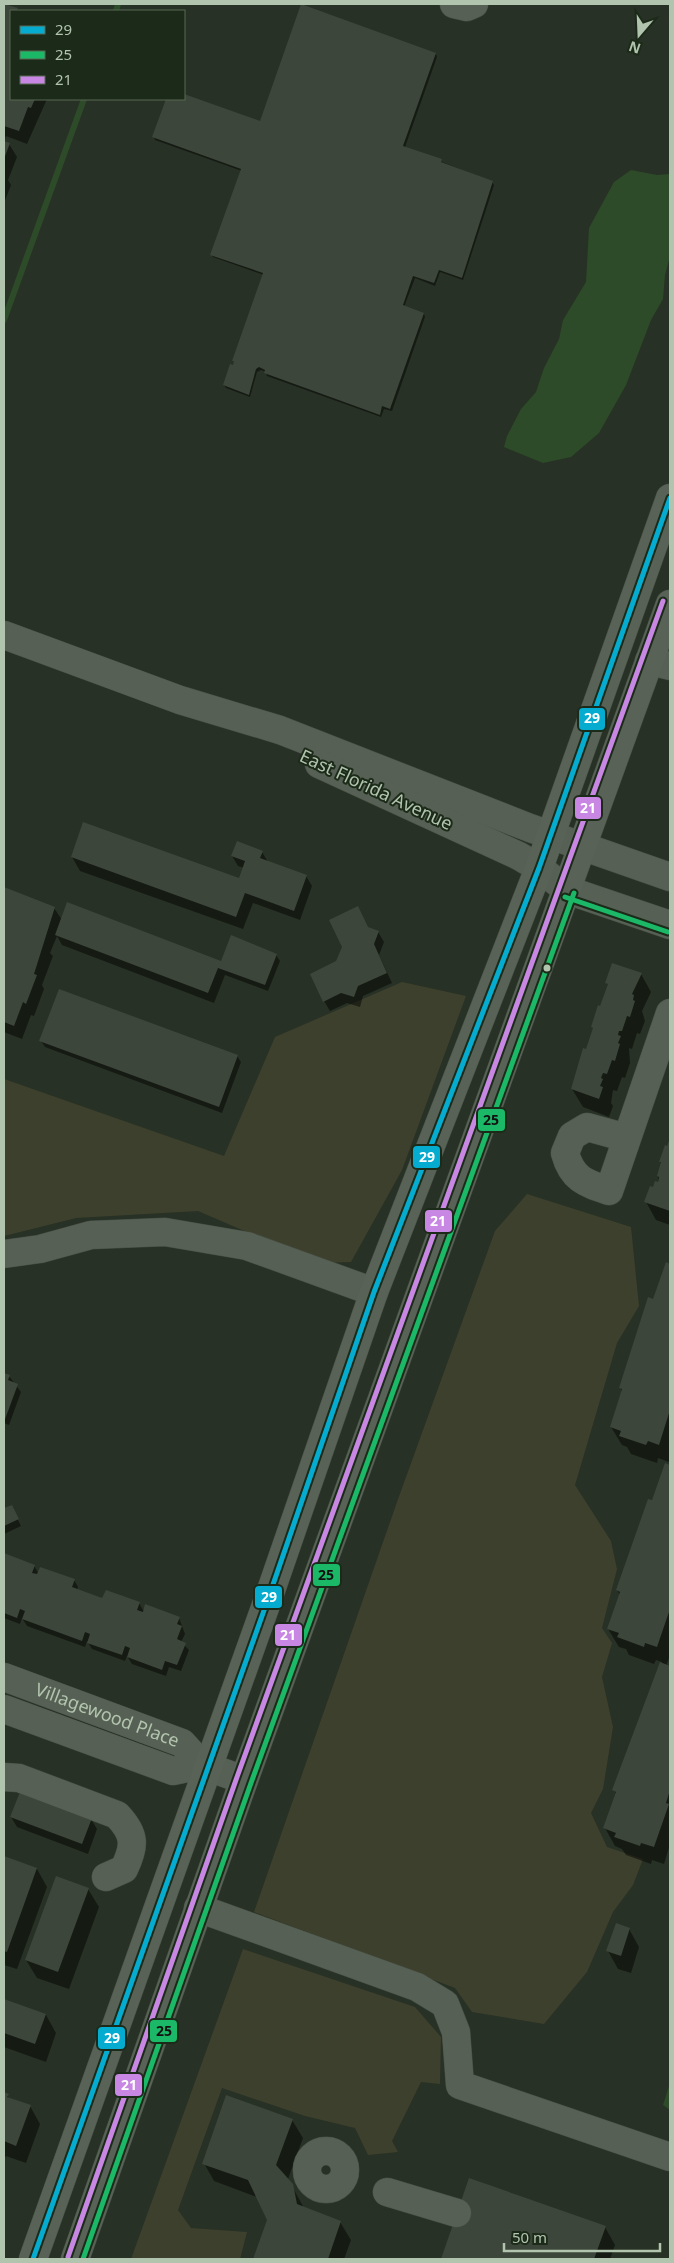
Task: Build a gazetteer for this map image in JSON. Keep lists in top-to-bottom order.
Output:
{
  "streets": {
    "street": ["East Florida Avenue", "Villagewood Place"]
  },
  "lines": ["transit line 29", "transit line 21", "transit line 25"],
  "legend": ["29", "25", "21"],
  "scale_bar": "50 m",
  "north": "bottom"
}
